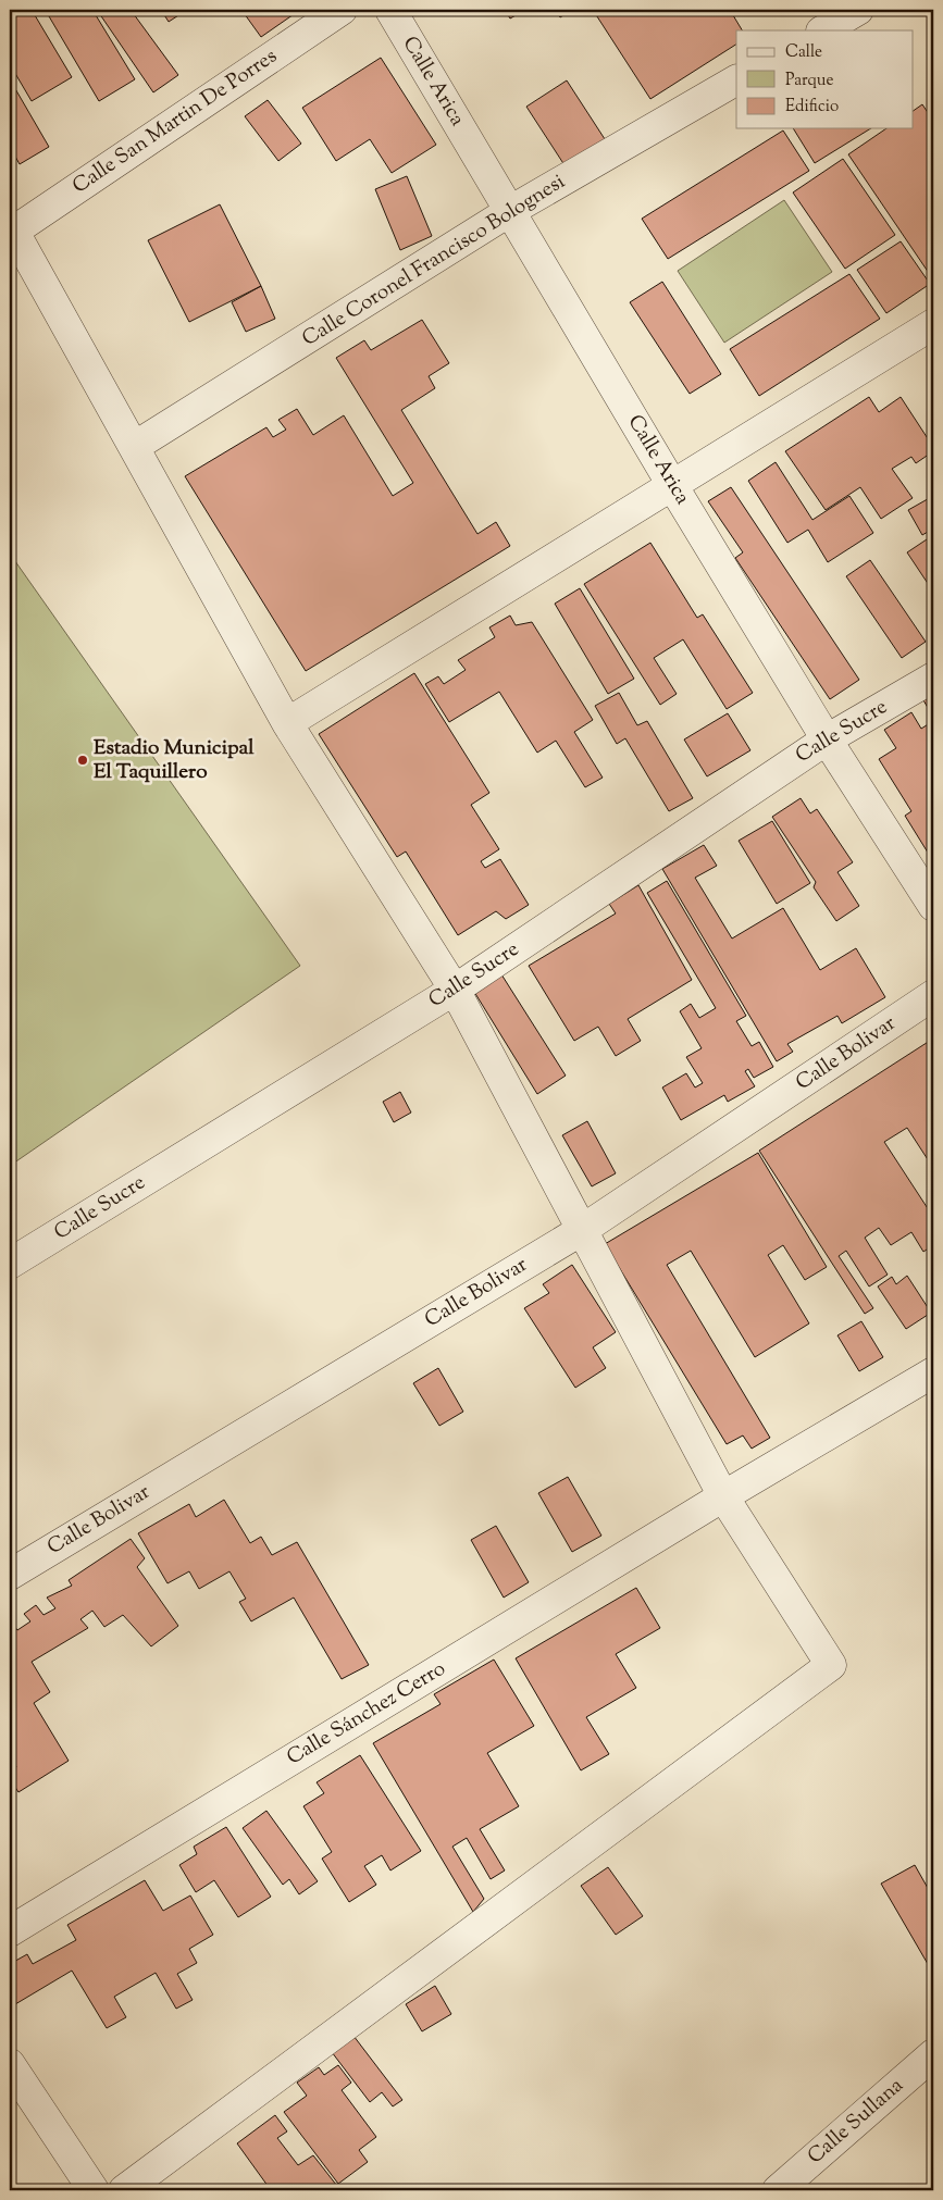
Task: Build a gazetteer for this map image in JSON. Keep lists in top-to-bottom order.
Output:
{
  "streets": {
    "street": [
      "Calle Arica",
      "Calle San Martin De Porres",
      "Calle Coronel Francisco Bolognesi",
      "Calle Sucre",
      "Calle Bolivar",
      "Calle Sánchez Cerro",
      "Calle Sullana"
    ]
  },
  "crossings": [
    ["Calle Arica", "Calle Coronel Francisco Bolognesi"],
    ["Calle Arica", "Calle Sucre"]
  ],
  "places": ["Estadio Municipal El Taquillero"],
  "legend": ["Calle", "Parque", "Edificio"]
}
